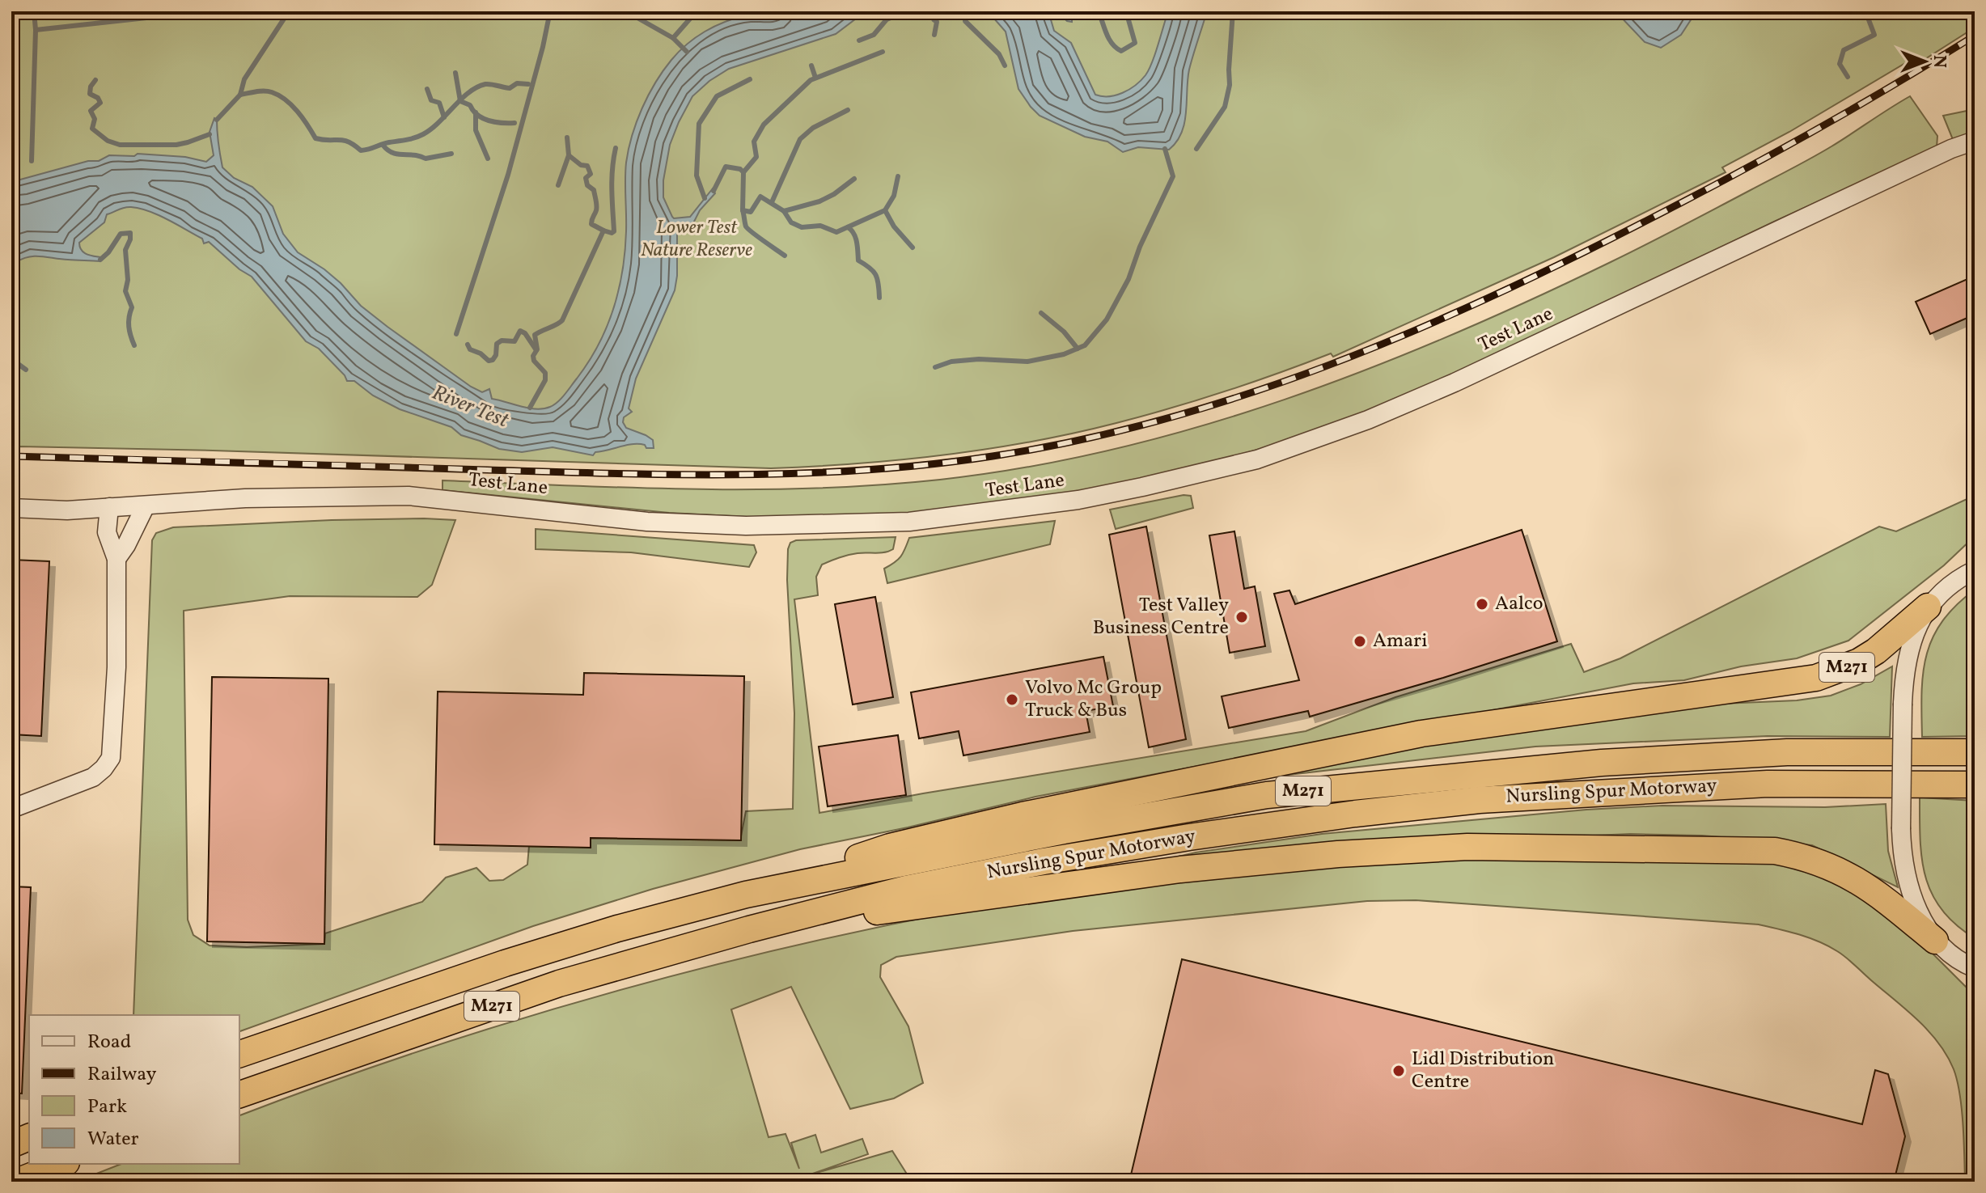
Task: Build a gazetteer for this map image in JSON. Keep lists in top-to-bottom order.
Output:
{
  "streets": {
    "highway": ["M271", "Nursling Spur Motorway"],
    "street": ["Test Lane"]
  },
  "crossings": [
    ["M271", "Nursling Spur Motorway"]
  ],
  "water": ["River Test"],
  "parks": ["Lower Test Nature Reserve"],
  "places": [
    "Aalco",
    "Test Valley Business Centre",
    "Amari",
    "Volvo Mc Group Truck & Bus",
    "Lidl Distribution Centre"
  ],
  "legend": [
    "Road",
    "Railway",
    "Park",
    "Water"
  ],
  "north": "right"
}
